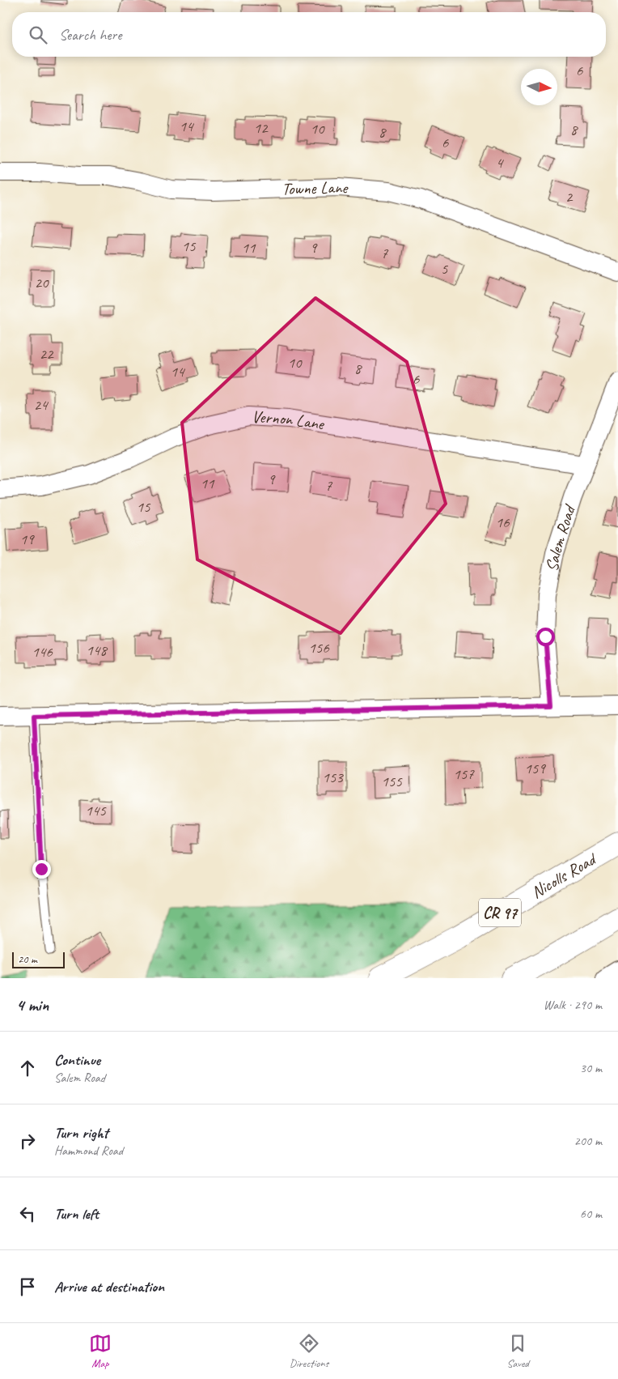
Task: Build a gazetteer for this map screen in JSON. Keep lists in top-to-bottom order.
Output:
{
  "streets": {
    "highway": ["Nicolls Road", "CR 97"],
    "street": ["Towne Lane", "Vernon Lane", "Salem Road"]
  },
  "crossings": [
    ["Vernon Lane", "Salem Road"]
  ],
  "house_numbers": [
    "6",
    "14",
    "12",
    "10",
    "8",
    "8",
    "6",
    "4",
    "2",
    "15",
    "11",
    "9",
    "7",
    "5",
    "20",
    "22",
    "10",
    "8",
    "14",
    "6",
    "24",
    "9",
    "11",
    "7",
    "15",
    "16",
    "19",
    "156",
    "148",
    "146",
    "159",
    "157",
    "153",
    "155",
    "145"
  ],
  "scale_bar": "20 m",
  "north": "right",
  "page": {
    "search": "Search here",
    "scale": "20 m",
    "heading": ["4 min", "Walk · 290 m"],
    "list": [
      ["Continue", "Salem Road", "30 m"],
      ["Turn right", "Hammond Road", "200 m"],
      ["Turn left", "60 m"],
      "Arrive at destination"
    ],
    "nav": ["Map", "Directions", "Saved"]
  }
}
